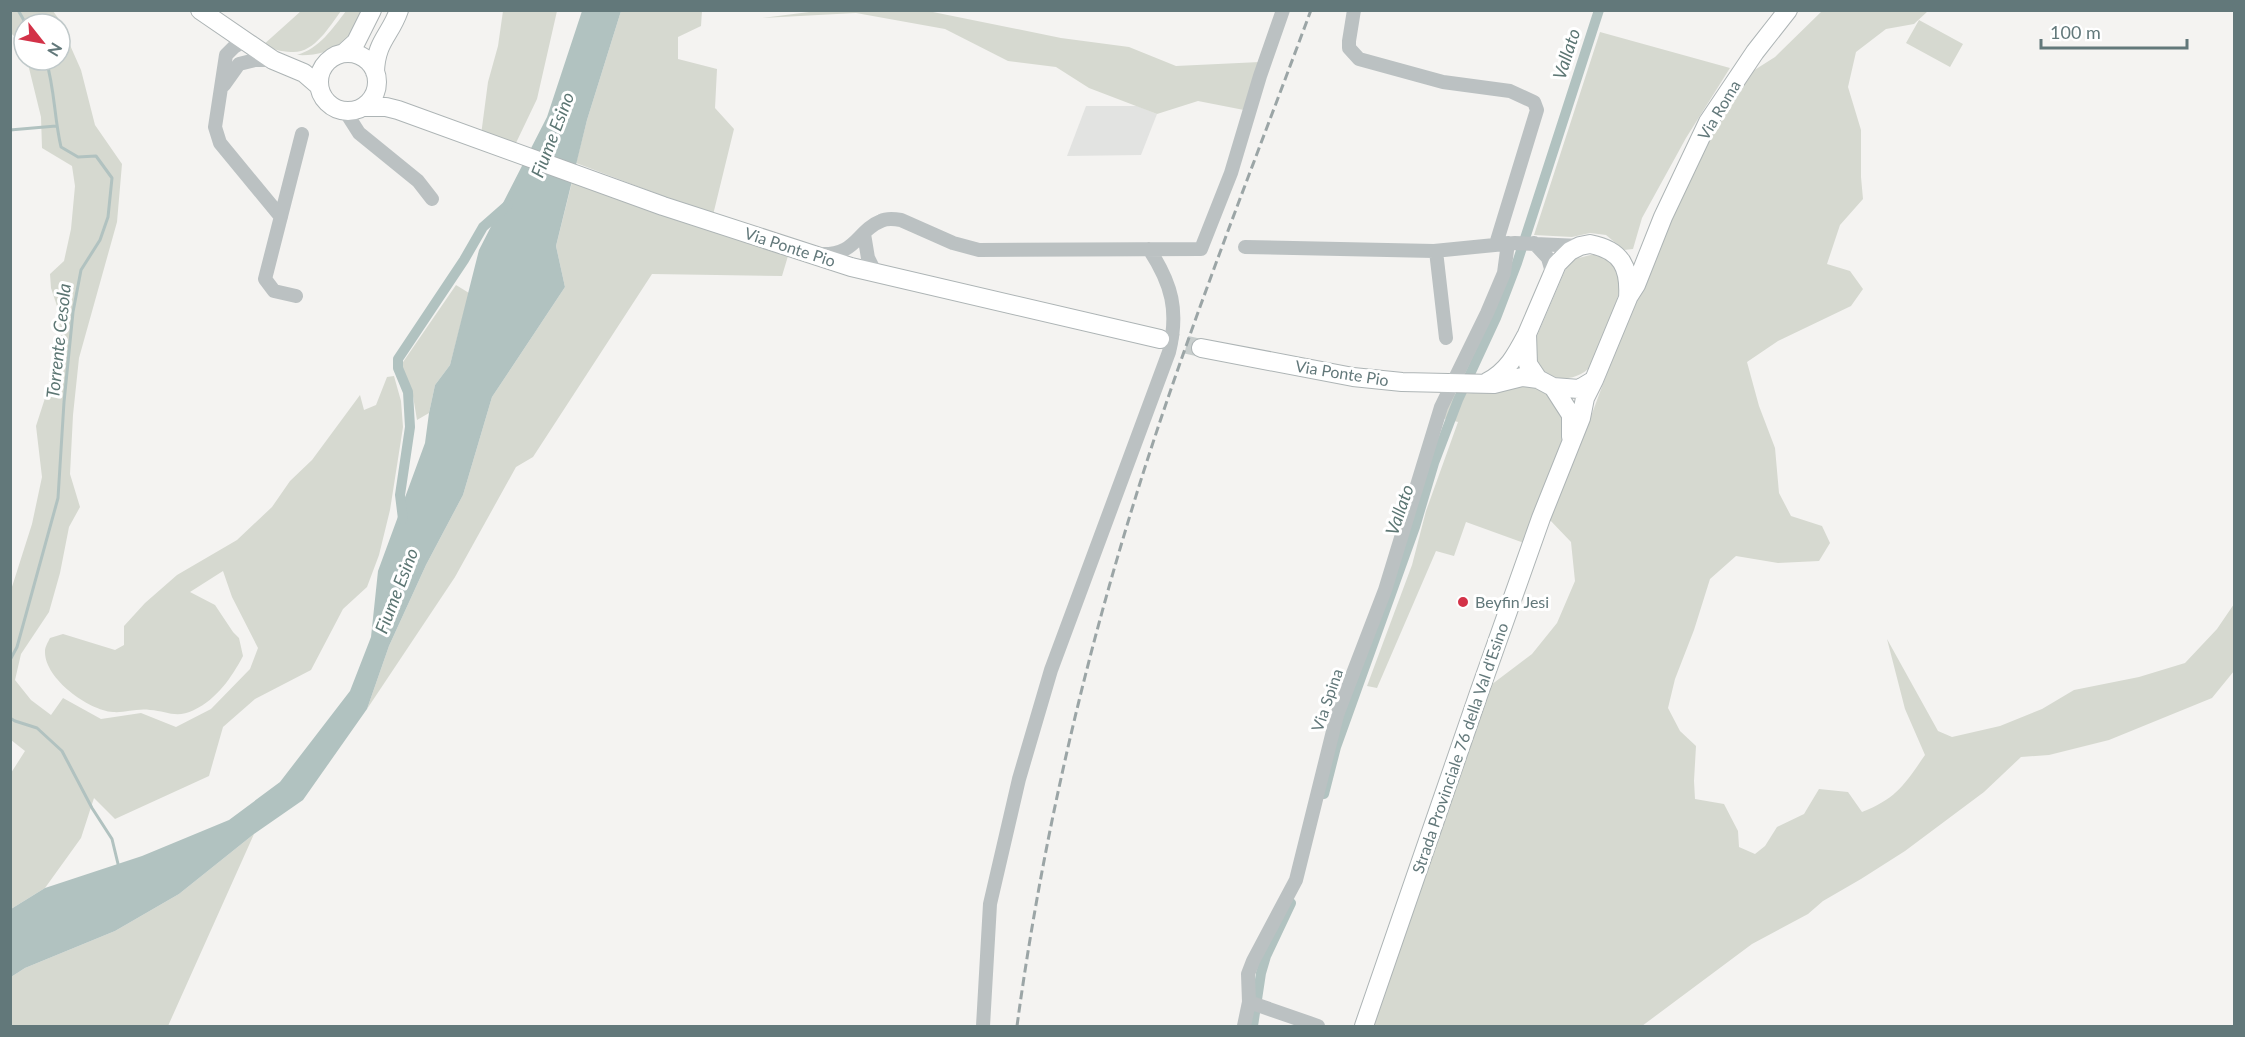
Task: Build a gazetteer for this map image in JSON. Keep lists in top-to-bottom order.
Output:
{
  "streets": {
    "main road": ["Via Roma", "Via Ponte Pio", "Strada Provinciale 76 della Val d'Esino"],
    "street": ["Via Spina"]
  },
  "crossings": [
    ["Via Roma", "Strada Provinciale 76 della Val d'Esino"],
    ["Via Ponte Pio", "Via Spina"],
    ["Via Ponte Pio", "Strada Provinciale 76 della Val d'Esino"]
  ],
  "water": ["Vallato", "Fiume Esino", "Torrente Cesola"],
  "places": ["Beyfin Jesi"],
  "scale_bar": "100 m",
  "north": "bottom right"
}
